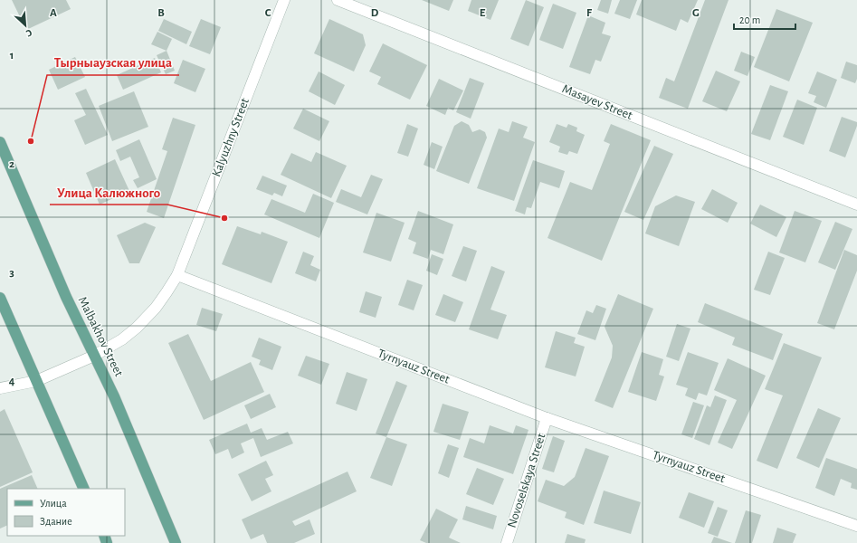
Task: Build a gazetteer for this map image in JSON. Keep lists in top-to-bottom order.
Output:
{
  "streets": {
    "main road": ["Malbakhov Street"],
    "street": [
      "Masayev Street",
      "Kalyuzhny Street",
      "Tyrnyauz Street",
      "Novoselskaya Street"
    ]
  },
  "crossings": [
    ["Kalyuzhny Street", "Tyrnyauz Street"],
    ["Tyrnyauz Street", "Novoselskaya Street"]
  ],
  "places": ["Тырныаузская улица", "Улица Калюжного"],
  "legend": ["Улица", "Здание"],
  "scale_bar": "20 m",
  "north": "bottom right",
  "grid": {
    "columns": [
      "A",
      "B",
      "C",
      "D",
      "E",
      "F",
      "G"
    ],
    "rows": [
      "1",
      "2",
      "3",
      "4"
    ]
  }
}
